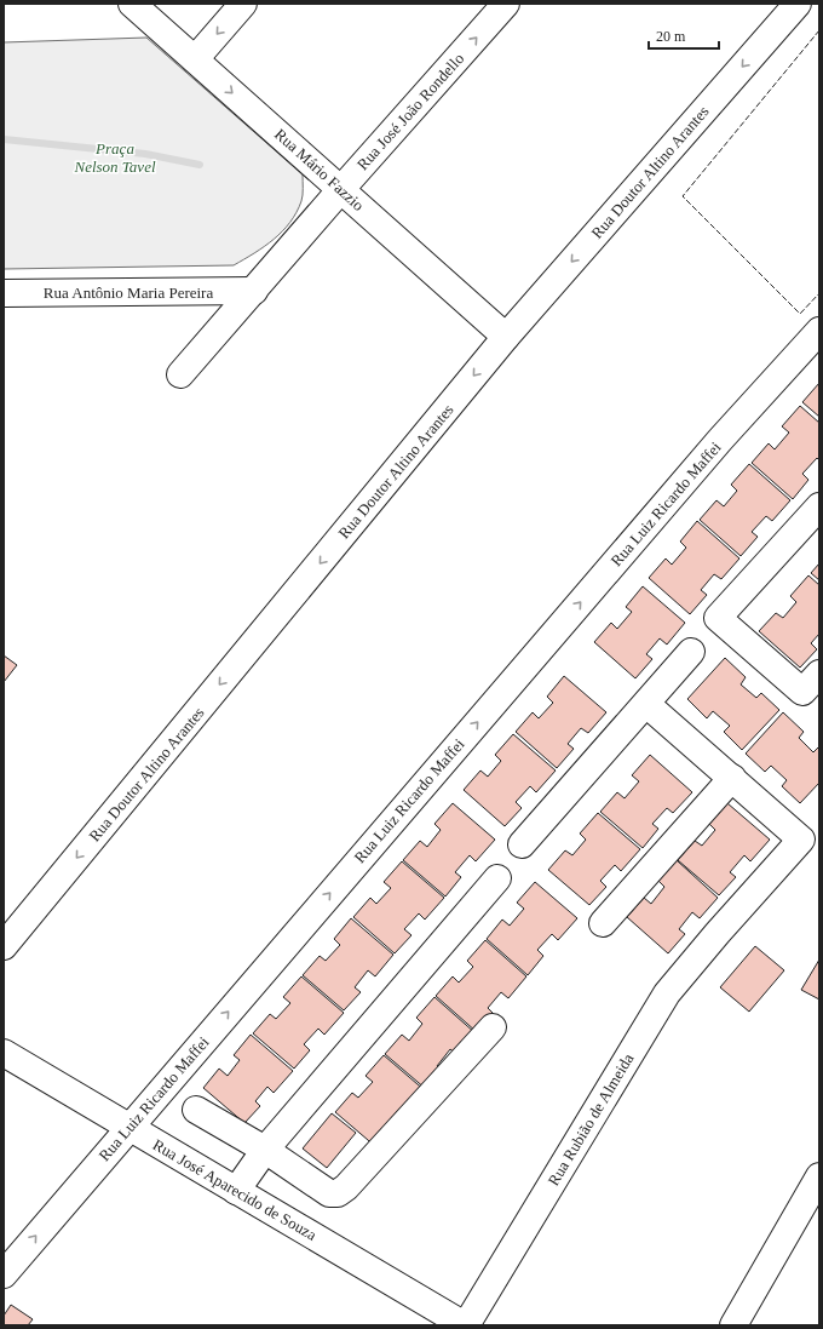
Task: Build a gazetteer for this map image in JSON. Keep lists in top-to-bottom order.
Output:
{
  "streets": {
    "street": [
      "Rua José João Rondello",
      "Rua Mário Fazzio",
      "Rua Doutor Altino Arantes",
      "Rua Antônio Maria Pereira",
      "Rua Luiz Ricardo Maffei",
      "Rua Rubião de Almeida",
      "Rua José Aparecido de Souza"
    ]
  },
  "crossings": [
    ["Rua José João Rondello", "Rua Mário Fazzio"],
    ["Rua José João Rondello", "Rua Antônio Maria Pereira"],
    ["Rua Mário Fazzio", "Rua Doutor Altino Arantes"],
    ["Rua Luiz Ricardo Maffei", "Rua José Aparecido de Souza"],
    ["Rua Rubião de Almeida", "Rua José Aparecido de Souza"]
  ],
  "one_way": ["Rua José João Rondello", "Rua Mário Fazzio", "Rua Doutor Altino Arantes"],
  "parks": ["Praça Nelson Tavel"],
  "scale_bar": "20 m"
}
